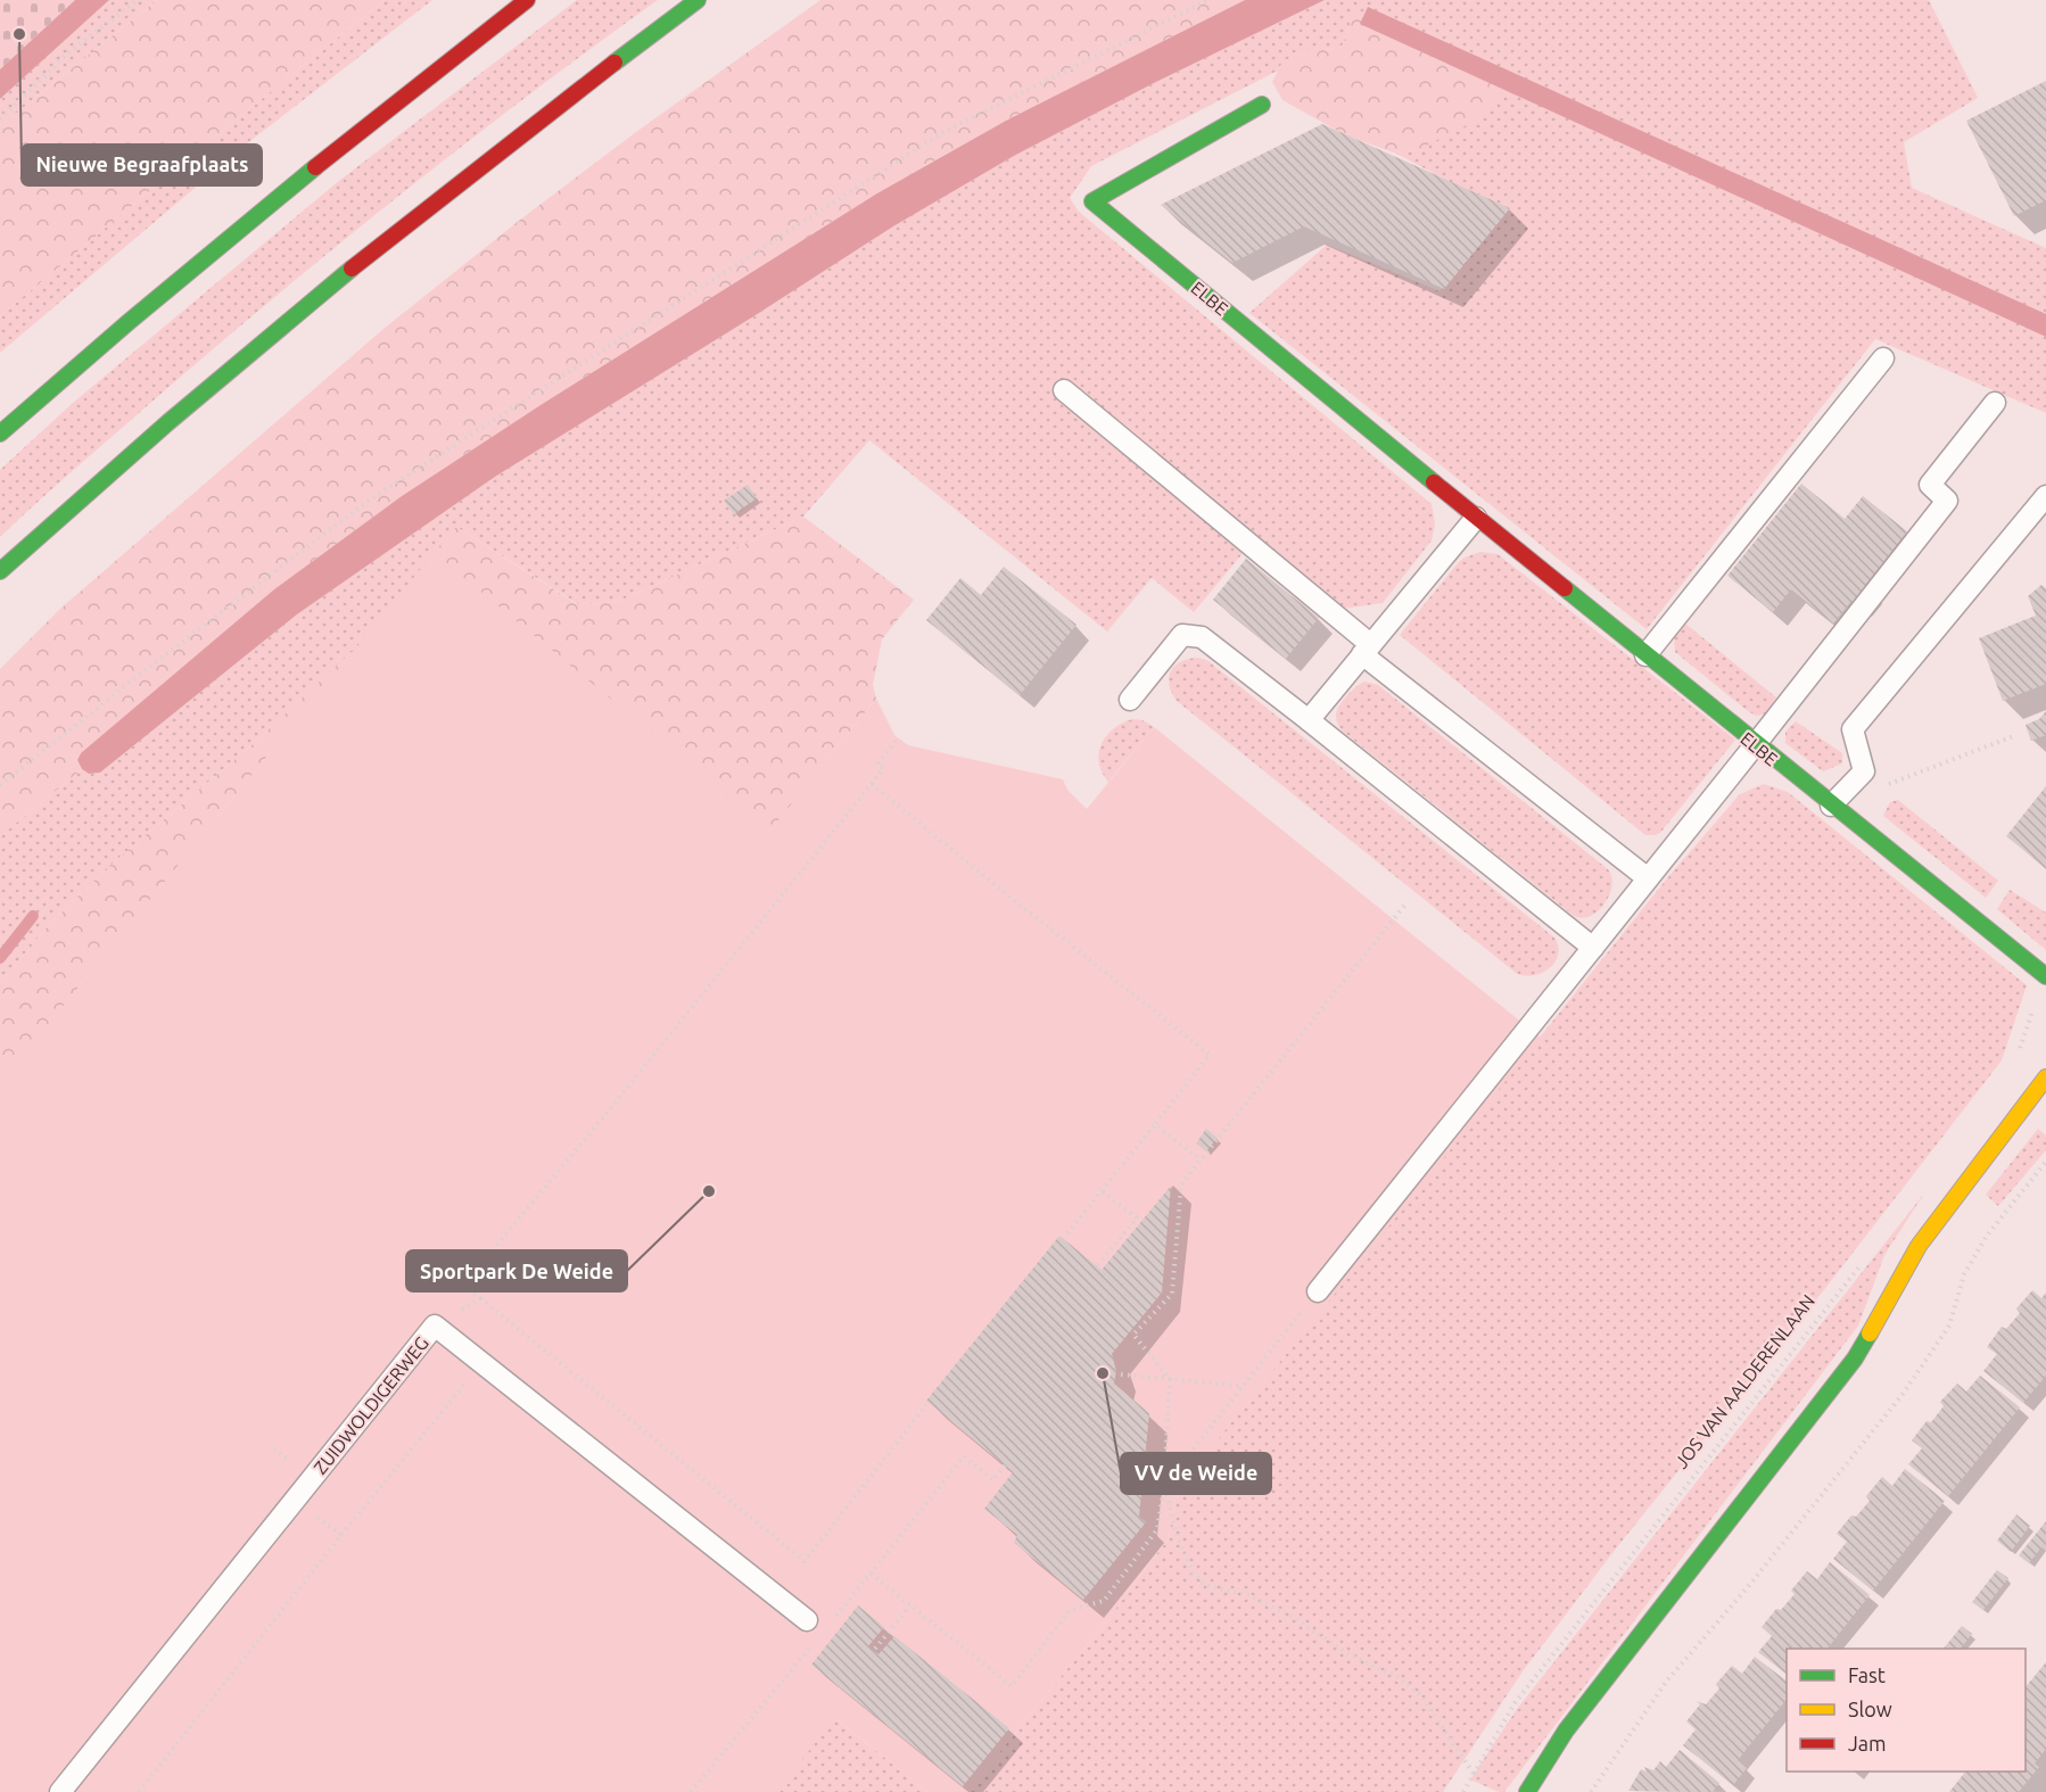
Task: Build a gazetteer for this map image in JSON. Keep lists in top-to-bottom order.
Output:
{
  "streets": {
    "main road": ["ELBE"],
    "lane": ["ZUIDWOLDIGERWEG"],
    "path": ["JOS VAN AALDERENLAAN"]
  },
  "places": ["Nieuwe Begraafplaats", "Sportpark De Weide", "VV de Weide"],
  "legend": ["Fast", "Slow", "Jam"]
}
